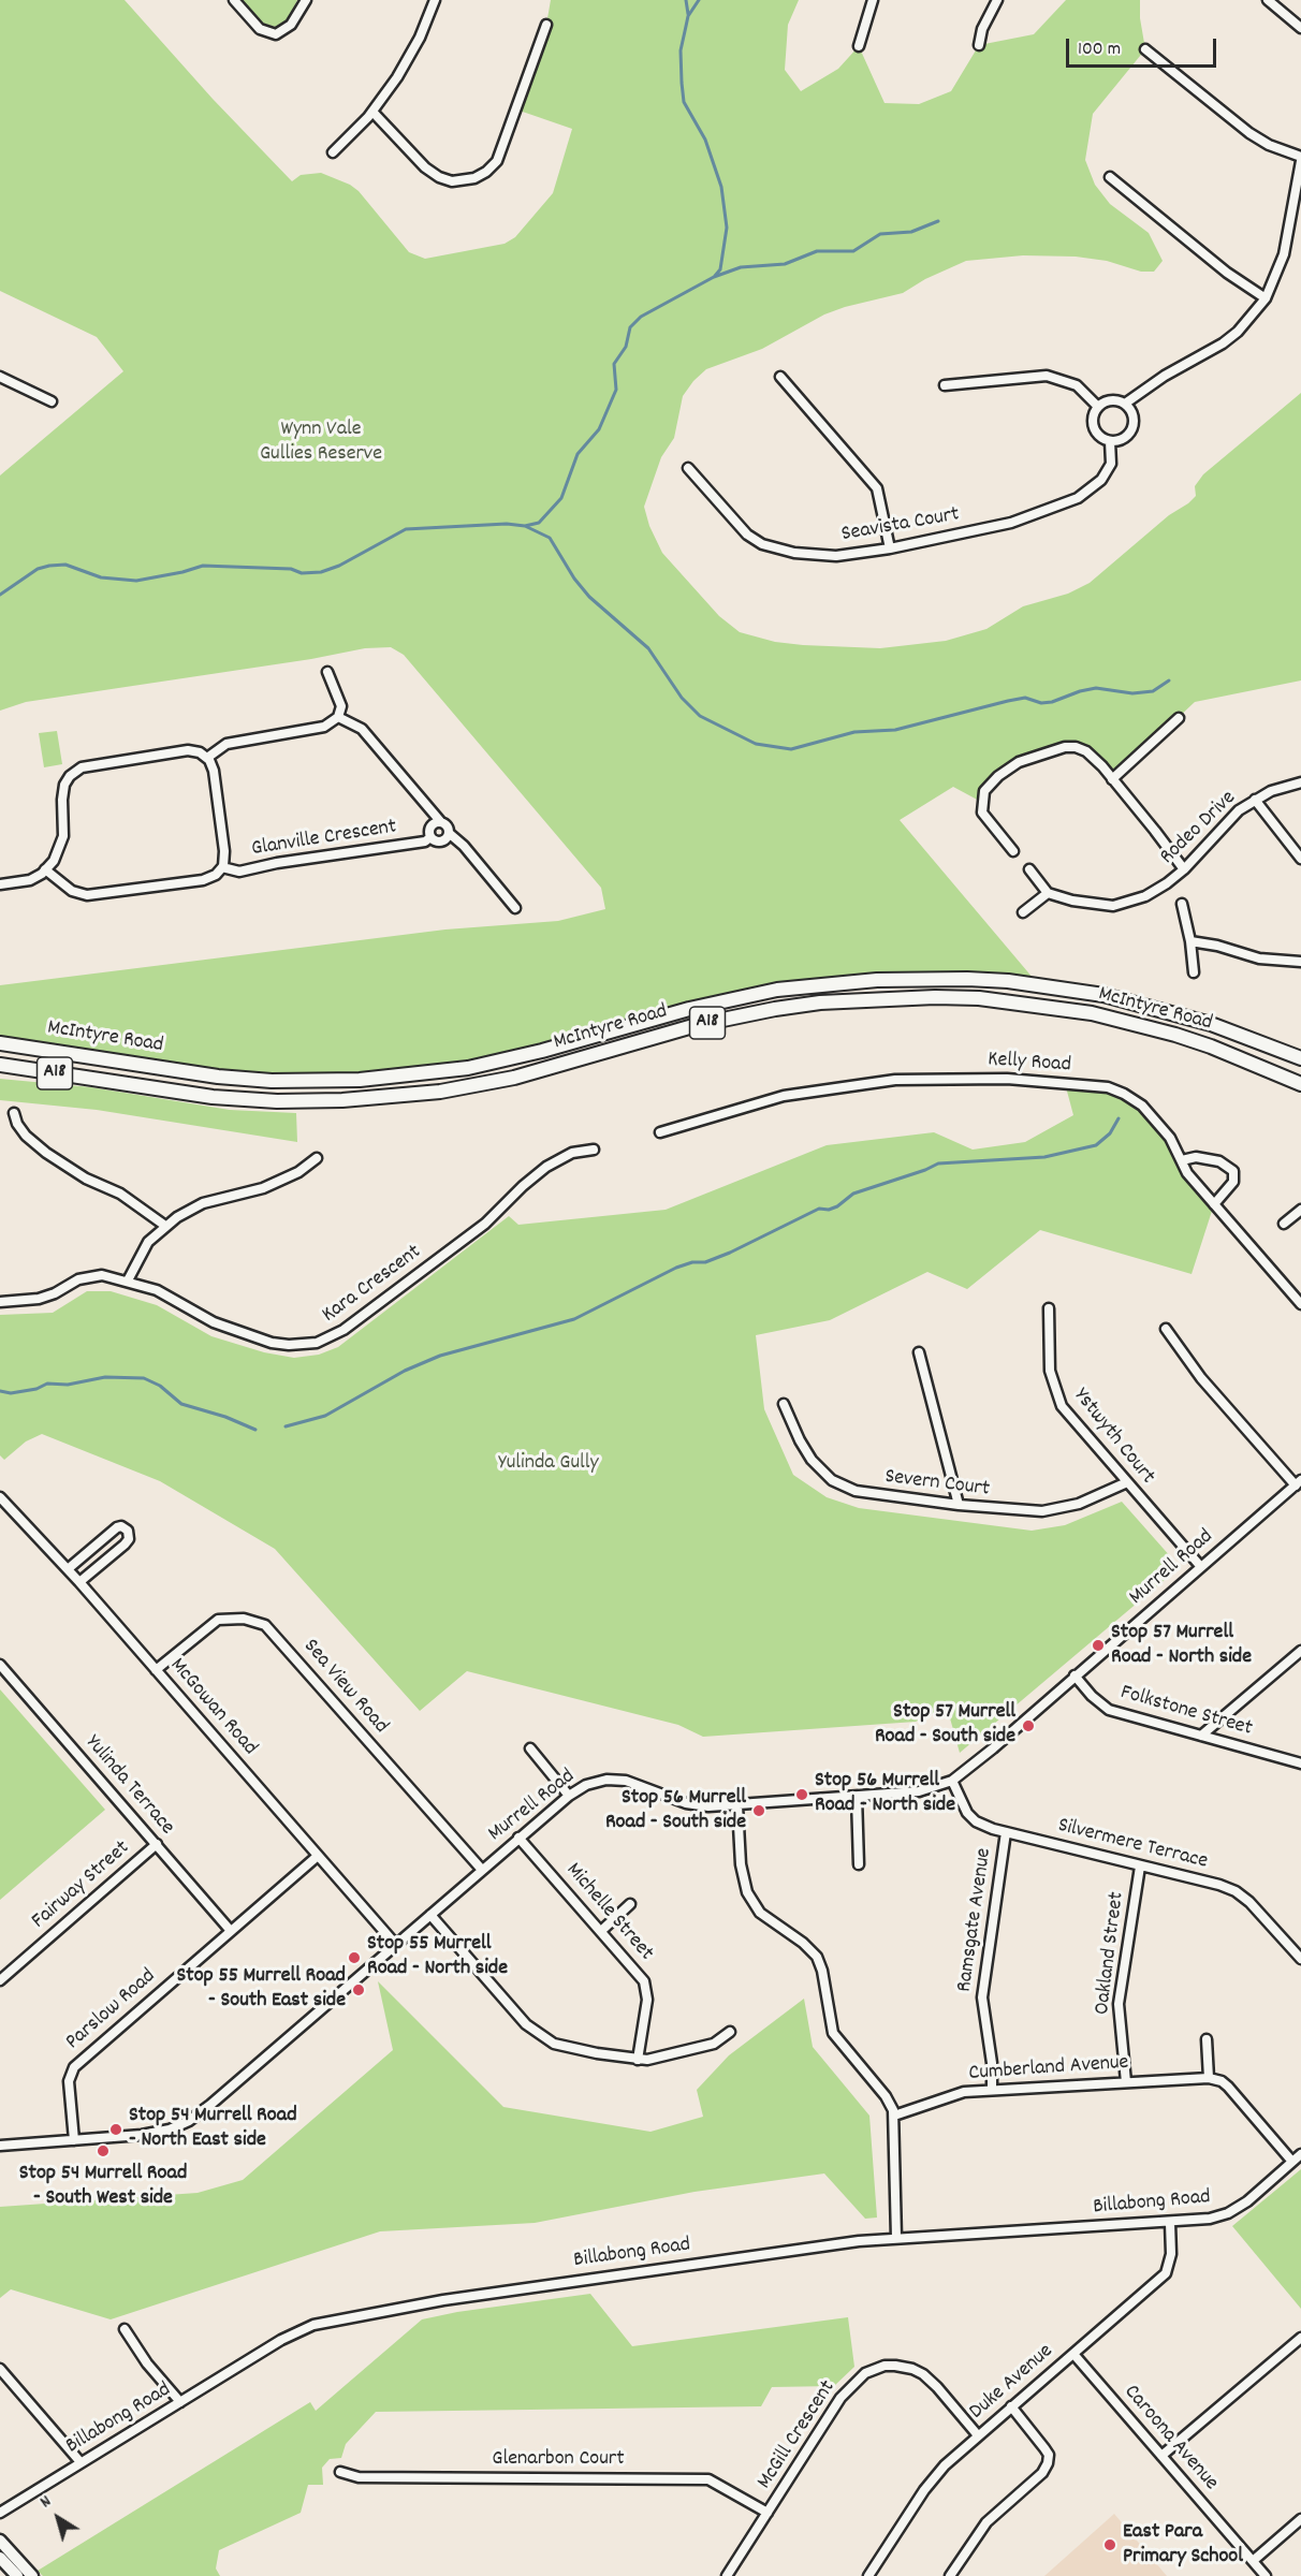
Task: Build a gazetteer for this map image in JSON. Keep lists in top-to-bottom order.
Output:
{
  "streets": {
    "main road": ["McIntyre Road", "A18"],
    "street": [
      "Seavista Court",
      "Rodeo Drive",
      "Glanville Crescent",
      "Kelly Road",
      "Kara Crescent",
      "Ystwyth Court",
      "Severn Court",
      "Murrell Road",
      "Sea View Road",
      "McGowan Road",
      "Folkstone Street",
      "Yulinda Terrace",
      "Silvermere Terrace",
      "Fairway Street",
      "Michelle Street",
      "Ramsgate Avenue",
      "Oakland Street",
      "Parslow Road",
      "Cumberland Avenue",
      "Billabong Road",
      "Duke Avenue",
      "McGill Crescent",
      "Caroona Avenue",
      "Glenarbon Court"
    ]
  },
  "crossings": [
    ["Ystwyth Court", "Severn Court"],
    ["Ystwyth Court", "Murrell Road"],
    ["Murrell Road", "Sea View Road"],
    ["Murrell Road", "McGowan Road"],
    ["Murrell Road", "Folkstone Street"],
    ["Murrell Road", "Silvermere Terrace"],
    ["Murrell Road", "Michelle Street"],
    ["Murrell Road", "Parslow Road"],
    ["Sea View Road", "McGowan Road"],
    ["McGowan Road", "Parslow Road"],
    ["Yulinda Terrace", "Fairway Street"],
    ["Yulinda Terrace", "Parslow Road"],
    ["Silvermere Terrace", "Ramsgate Avenue"],
    ["Silvermere Terrace", "Oakland Street"],
    ["Ramsgate Avenue", "Cumberland Avenue"],
    ["Oakland Street", "Cumberland Avenue"],
    ["Billabong Road", "Duke Avenue"],
    ["Duke Avenue", "McGill Crescent"],
    ["Duke Avenue", "Caroona Avenue"],
    ["McGill Crescent", "Glenarbon Court"]
  ],
  "parks": ["Wynn Vale Gullies Reserve", "Yulinda Gully"],
  "places": [
    "Stop 57 Murrell Road - North side",
    "Stop 57 Murrell Road - South side",
    "Stop 56 Murrell Road - North side",
    "Stop 56 Murrell Road - South side",
    "Stop 55 Murrell Road - North side",
    "Stop 55 Murrell Road - South East side",
    "Stop 54 Murrell Road - North East side",
    "Stop 54 Murrell Road - South West side",
    "East Para Primary School"
  ],
  "scale_bar": "100 m",
  "north": "top left"
}
